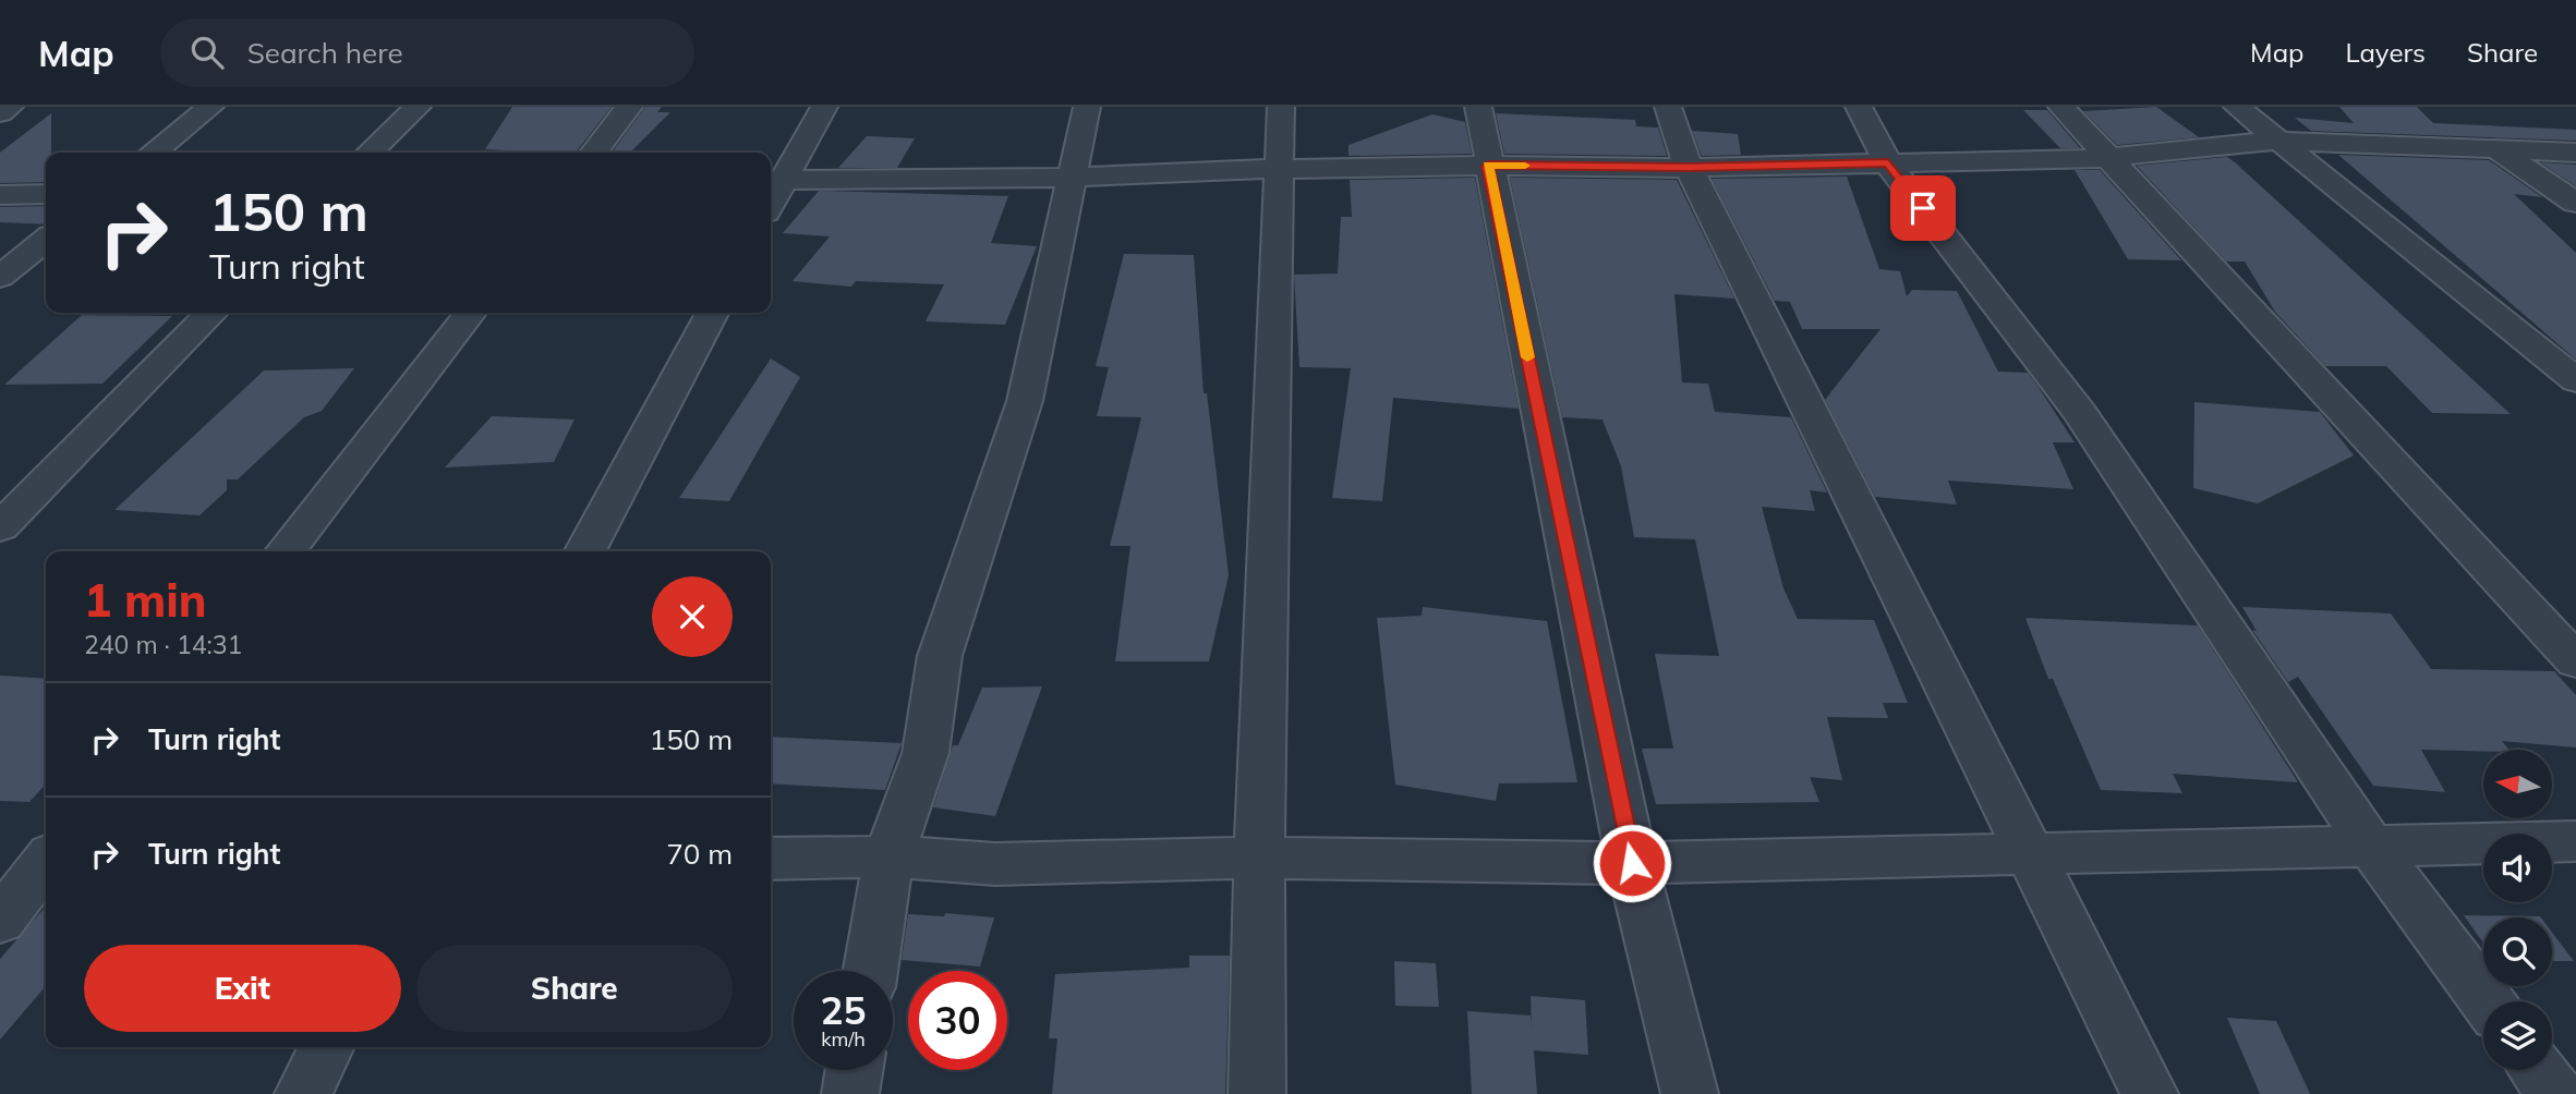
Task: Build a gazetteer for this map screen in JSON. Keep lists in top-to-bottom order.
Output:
{
  "north": "left",
  "page": {
    "header": "Map",
    "search": "Search here",
    "nav": ["Map", "Layers", "Share"],
    "turn": ["150 m", "Turn right"],
    "heading": ["1 min", "240 m · 14:31"],
    "list": [
      {
        "name": "Turn right",
        "value": "150 m"
      },
      {
        "name": "Turn right",
        "value": "70 m"
      }
    ],
    "buttons": ["Exit", "Share"],
    "speed": "25 km/h",
    "limit": "30"
  }
}
